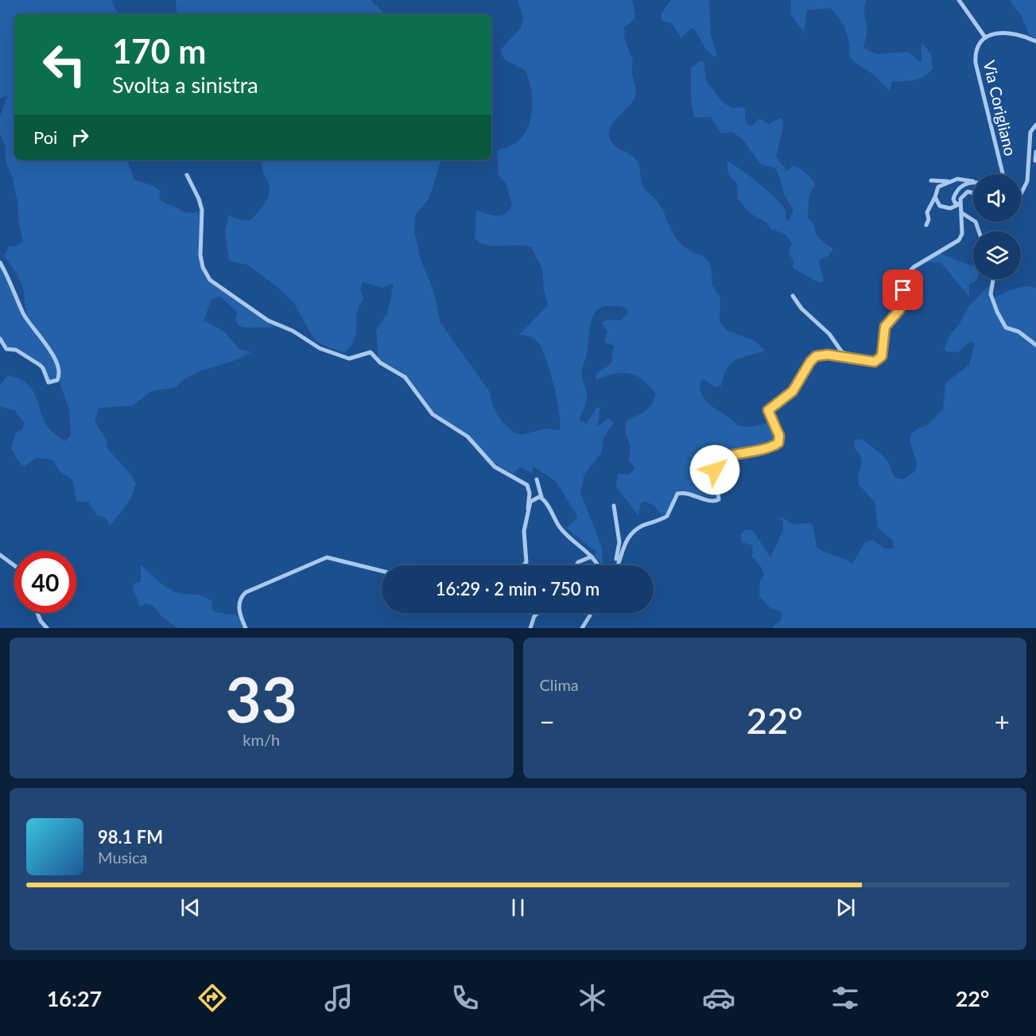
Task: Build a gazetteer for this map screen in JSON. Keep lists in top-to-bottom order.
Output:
{
  "streets": {
    "street": ["Via Corigliano"]
  },
  "page": {
    "turn": ["170 m", "Svolta a sinistra"],
    "then": "Poi",
    "limit": "40",
    "trip": "16:29 · 2 min · 750 m",
    "tile": [
      ["33", "km/h"],
      "Clima"
    ],
    "heat": ["−", "22°", "+"],
    "song": ["98.1 FM", "Musica"],
    "tabs": ["16:27", "22°"]
  }
}
